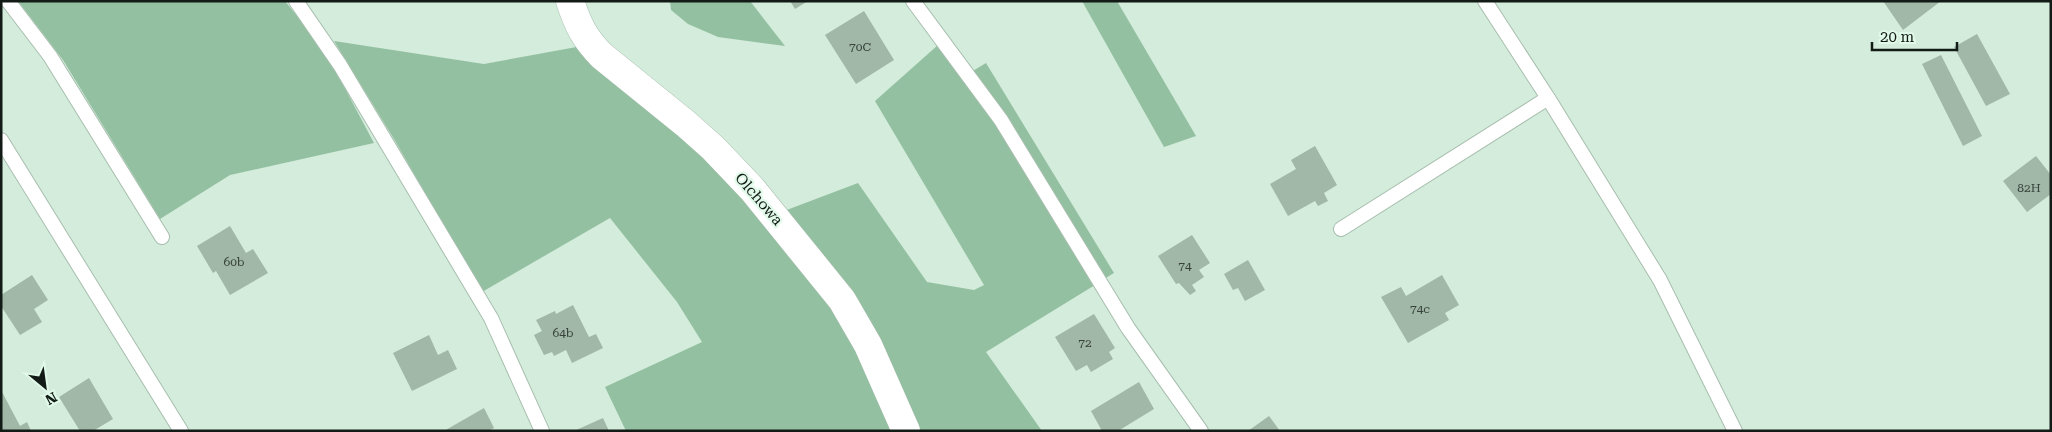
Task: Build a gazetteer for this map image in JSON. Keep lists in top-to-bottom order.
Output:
{
  "streets": {
    "street": ["Olchowa"]
  },
  "house_numbers": [
    "70C",
    "82H",
    "60b",
    "74",
    "74c",
    "64b",
    "72"
  ],
  "scale_bar": "20 m",
  "north": "bottom right"
}
